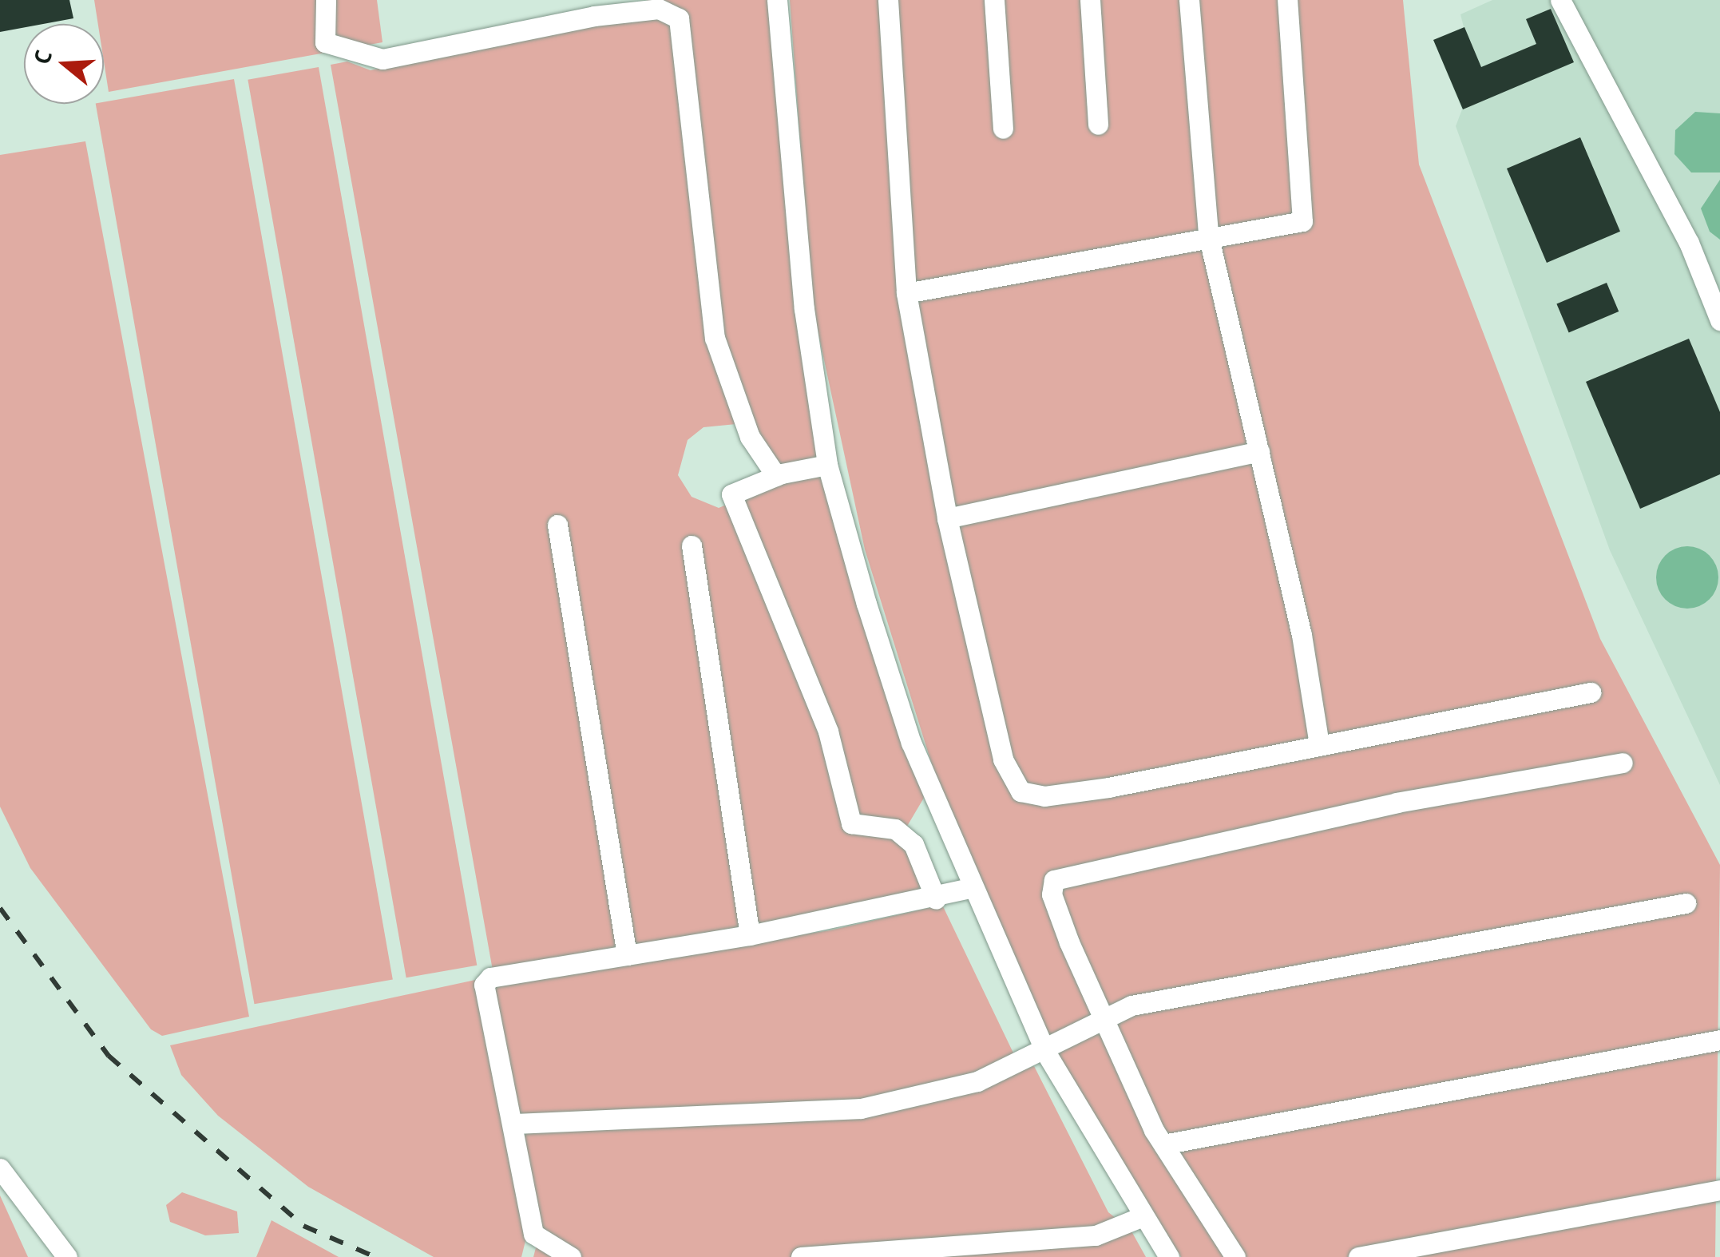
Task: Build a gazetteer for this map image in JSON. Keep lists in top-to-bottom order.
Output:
{
  "north": "left"
}
